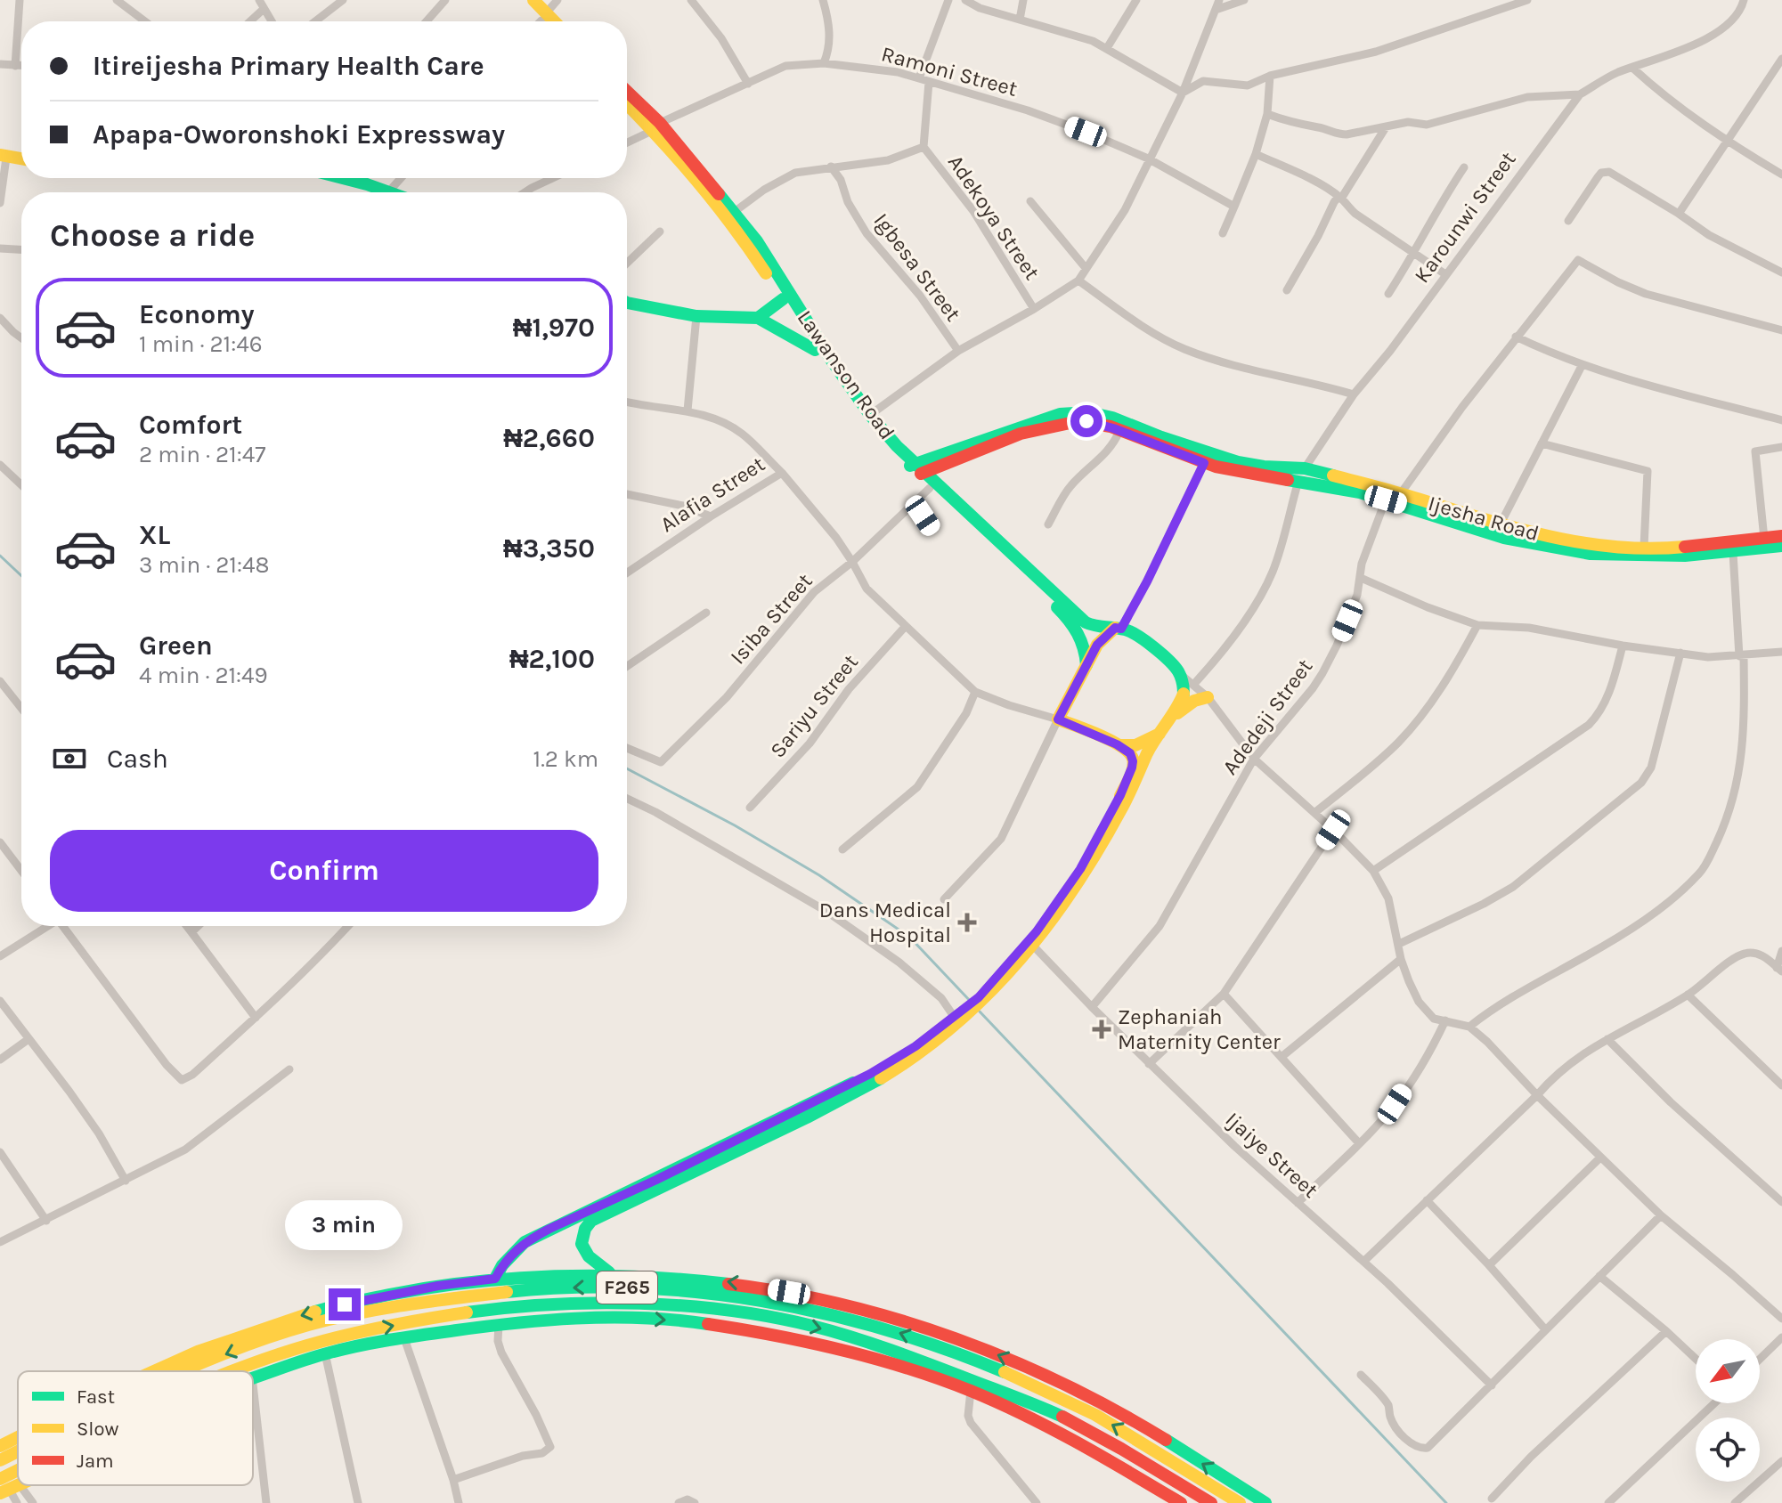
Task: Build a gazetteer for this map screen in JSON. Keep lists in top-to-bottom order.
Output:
{
  "streets": {
    "main road": ["Lawanson Road", "Ijesha Road", "F265"],
    "street": [
      "Ramoni Street",
      "Adekoya Street",
      "Karounwi Street",
      "Igbesa Street",
      "Alafia Street",
      "Isiba Street",
      "Sariyu Street",
      "Adedeji Street",
      "Ijaiye Street"
    ]
  },
  "crossings": [
    ["Ramoni Street", "Lawanson Road"],
    ["Karounwi Street", "Ijesha Road"],
    ["Lawanson Road", "Ijesha Road"],
    ["Ijesha Road", "Adedeji Street"],
    ["Adedeji Street", "Ijaiye Street"]
  ],
  "places": {
    "health": ["Dans Medical Hospital", "Zephaniah Maternity Center"]
  },
  "legend": ["Fast", "Slow", "Jam"],
  "north": "bottom left",
  "page": {
    "banner": ["Itireijesha Primary Health Care", "Apapa-Oworonshoki Expressway"],
    "heading": "Choose a ride",
    "list": [
      {
        "name": "Economy",
        "note": "1 min · 21:46",
        "value": "₦1,970"
      },
      {
        "name": "Comfort",
        "note": "2 min · 21:47",
        "value": "₦2,660"
      },
      {
        "name": "XL",
        "note": "3 min · 21:48",
        "value": "₦3,350"
      },
      {
        "name": "Green",
        "note": "4 min · 21:49",
        "value": "₦2,100"
      }
    ],
    "pay": ["Cash", "1.2 km"],
    "buttons": "Confirm",
    "bubble": "3 min"
  }
}
